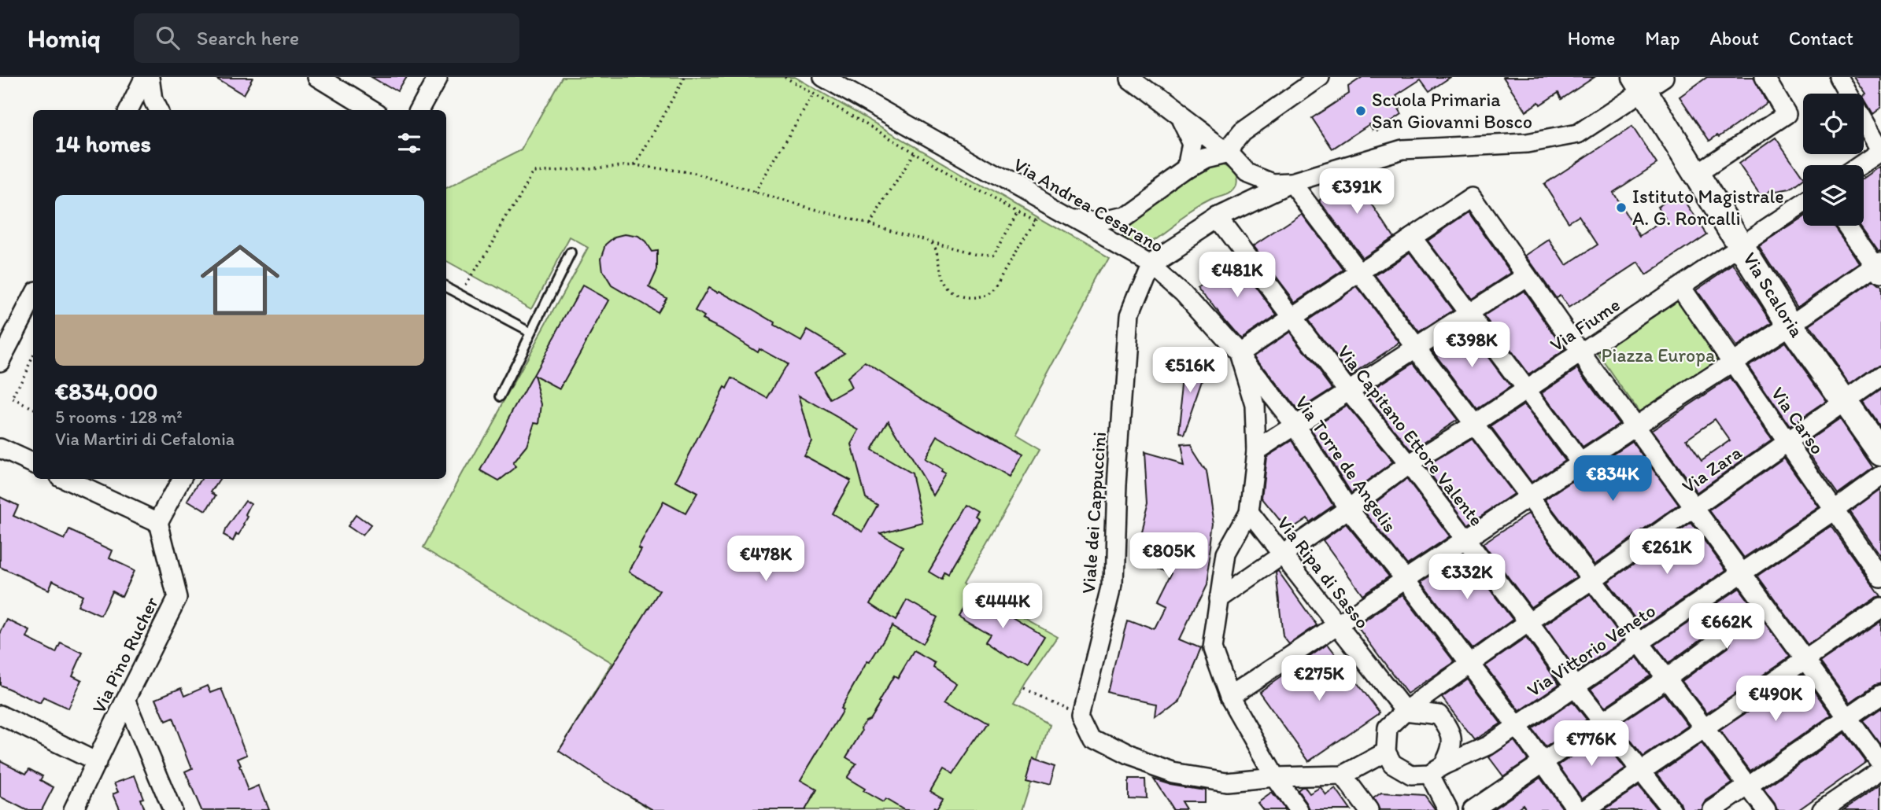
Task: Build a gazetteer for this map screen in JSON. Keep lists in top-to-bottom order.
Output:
{
  "streets": {
    "main road": ["Via Scaloria"],
    "street": [
      "Via Andrea Cesarano",
      "Via Fiume",
      "Via Carso",
      "Via Capitano Ettore Valente",
      "Via Torre de Angelis",
      "Via Zara",
      "Viale dei Cappuccini",
      "Via Ripa di Sasso",
      "Via Vittorio Veneto",
      "Via Pino Rucher"
    ]
  },
  "crossings": [
    ["Via Andrea Cesarano", "Via Fiume"],
    ["Via Andrea Cesarano", "Via Torre de Angelis"],
    ["Via Andrea Cesarano", "Viale dei Cappuccini"],
    ["Via Andrea Cesarano", "Via Ripa di Sasso"],
    ["Via Scaloria", "Via Fiume"],
    ["Via Scaloria", "Via Zara"],
    ["Via Fiume", "Via Carso"],
    ["Via Fiume", "Via Capitano Ettore Valente"],
    ["Via Fiume", "Via Torre de Angelis"],
    ["Via Fiume", "Via Ripa di Sasso"],
    ["Via Carso", "Via Zara"],
    ["Via Carso", "Via Vittorio Veneto"],
    ["Via Capitano Ettore Valente", "Via Zara"],
    ["Via Capitano Ettore Valente", "Via Vittorio Veneto"],
    ["Via Torre de Angelis", "Via Zara"],
    ["Via Torre de Angelis", "Via Vittorio Veneto"],
    ["Via Zara", "Via Ripa di Sasso"],
    ["Via Zara", "Via Vittorio Veneto"],
    ["Via Ripa di Sasso", "Via Vittorio Veneto"]
  ],
  "parks": ["Piazza Europa"],
  "places": ["Scuola Primaria San Giovanni Bosco", "Istituto Magistrale A. G. Roncalli"],
  "page": {
    "header": "Homiq",
    "search": "Search here",
    "nav": [
      "Home",
      "Map",
      "About",
      "Contact"
    ],
    "heading": "14 homes",
    "price": [
      "€391K",
      "€481K",
      "€398K",
      "€516K",
      "€834K",
      "€261K",
      "€805K",
      "€478K",
      "€332K",
      "€444K",
      "€662K",
      "€275K",
      "€490K",
      "€776K"
    ],
    "list": [
      {
        "name": "€834,000",
        "note": "5 rooms · 128 m² · Via Martiri di Cefalonia"
      }
    ]
  }
}
